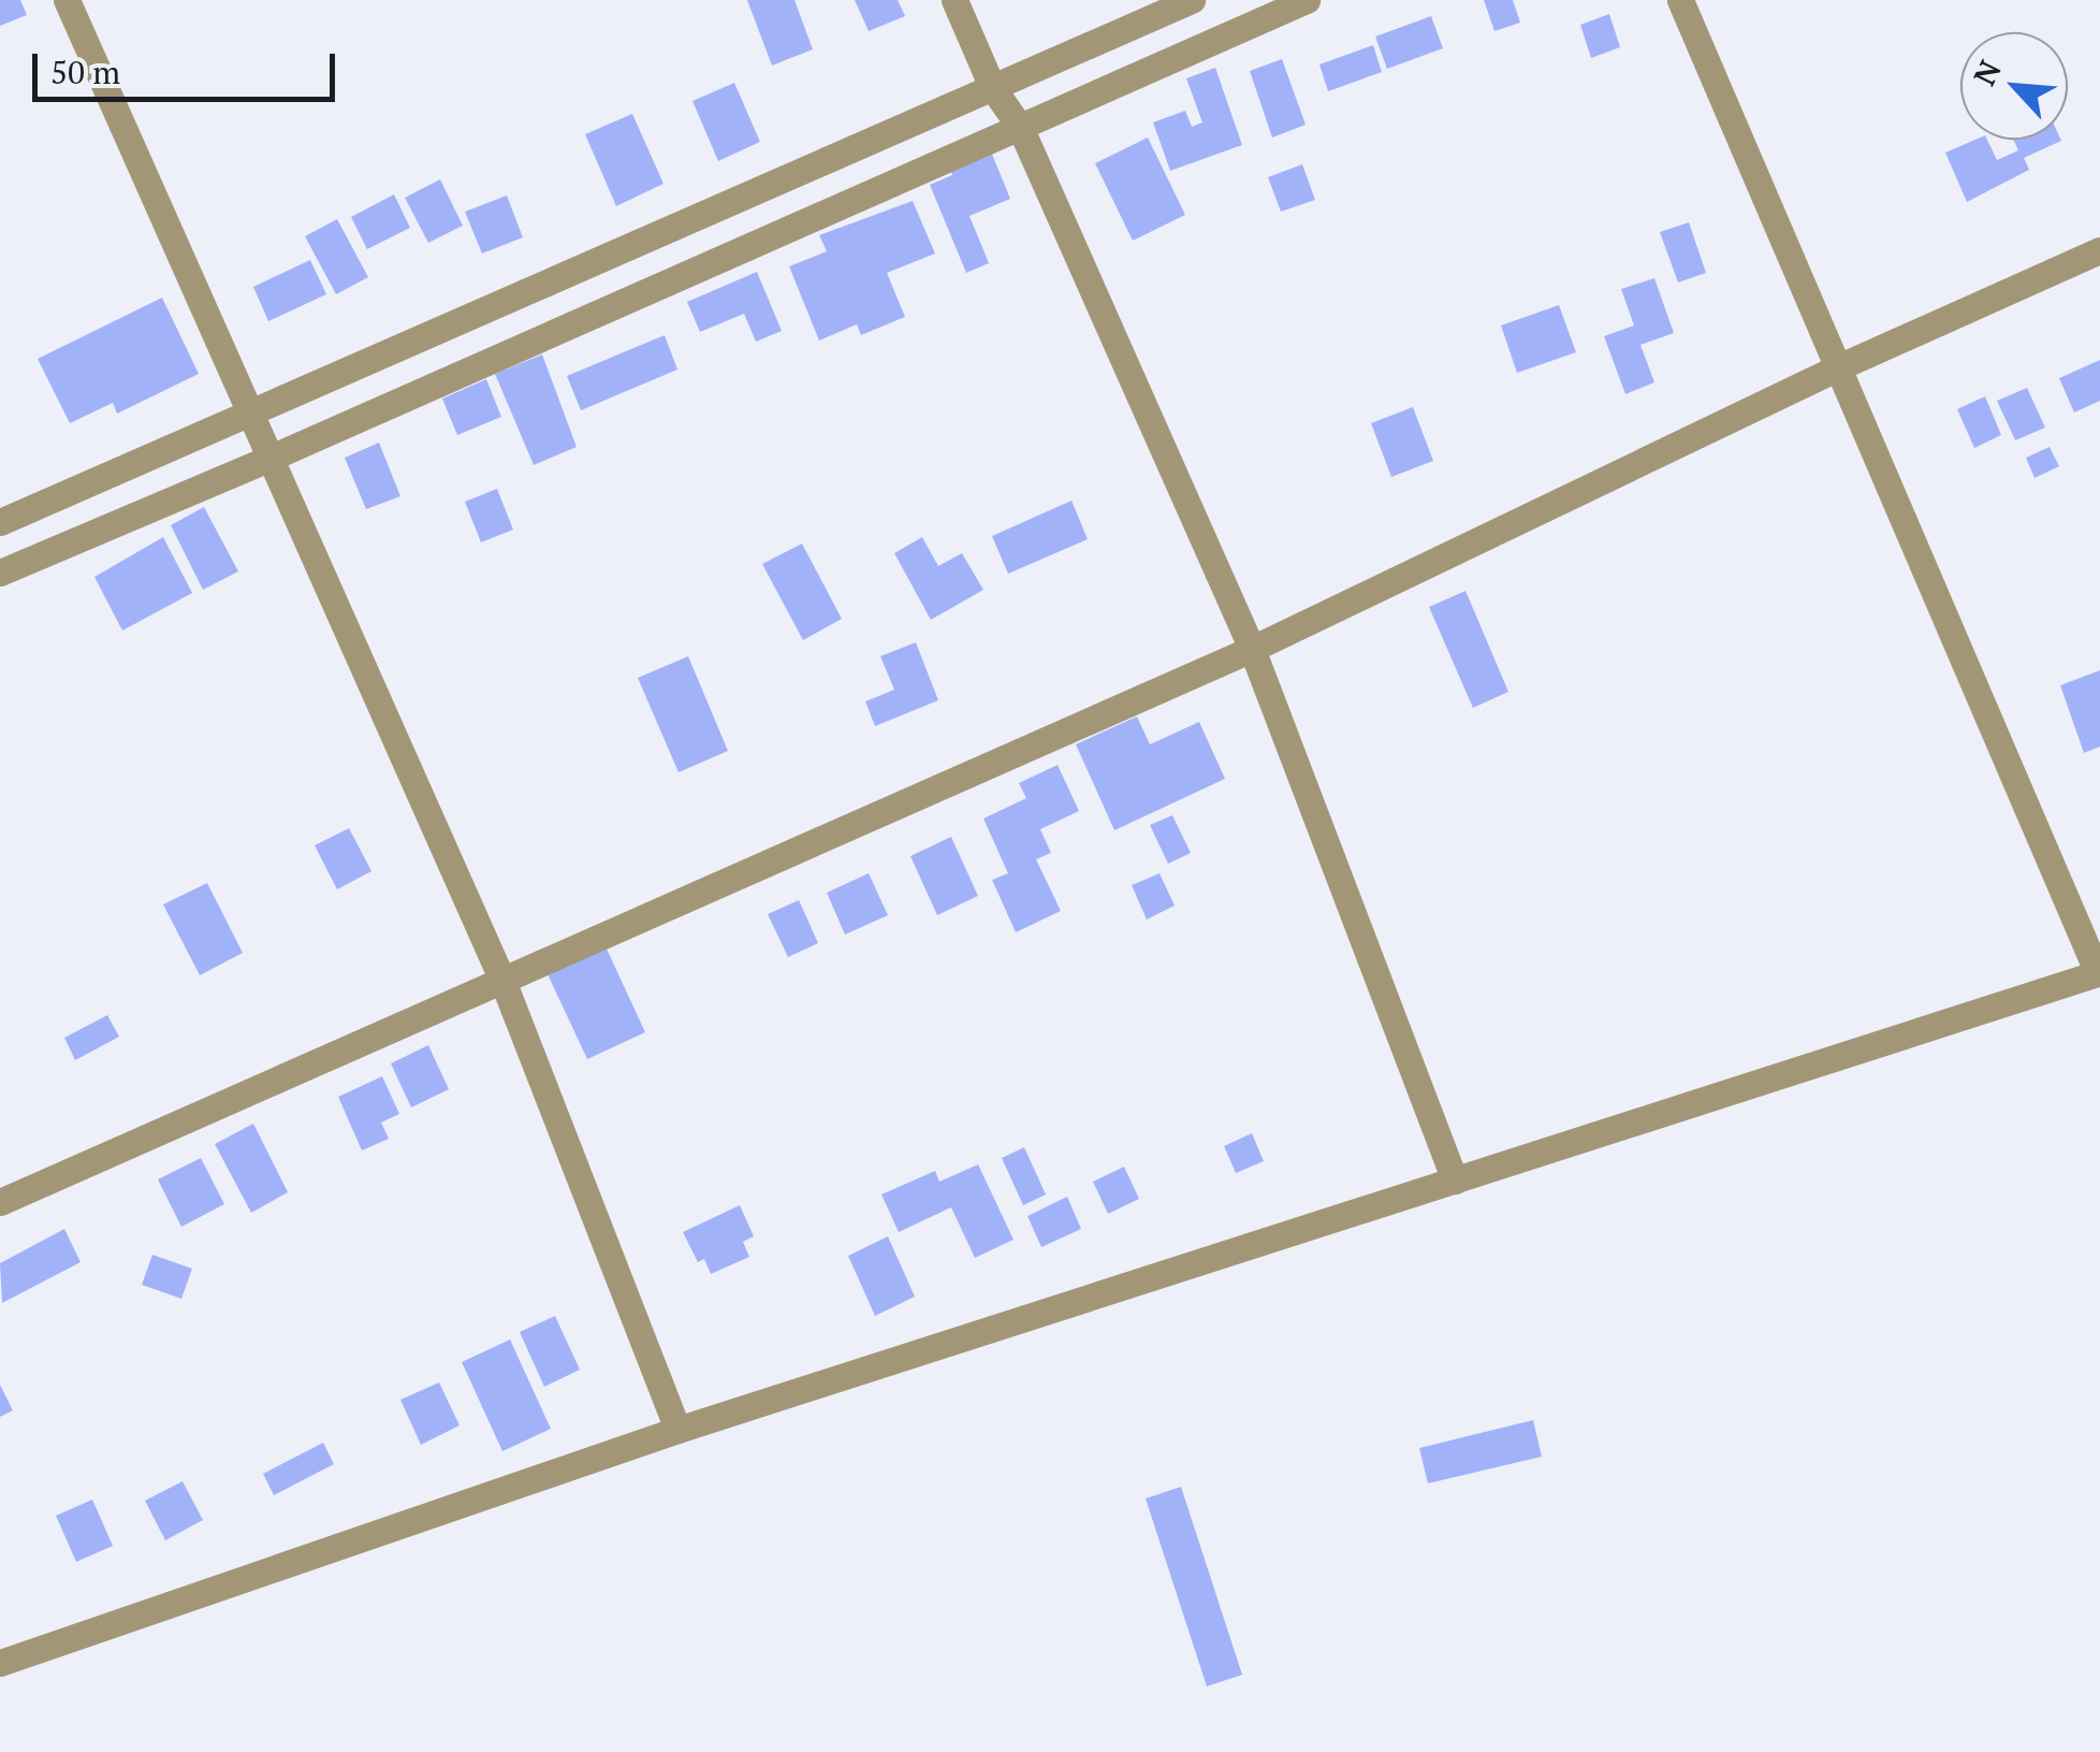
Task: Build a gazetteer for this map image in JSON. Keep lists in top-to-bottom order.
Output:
{
  "scale_bar": "50 m",
  "north": "top left"
}
